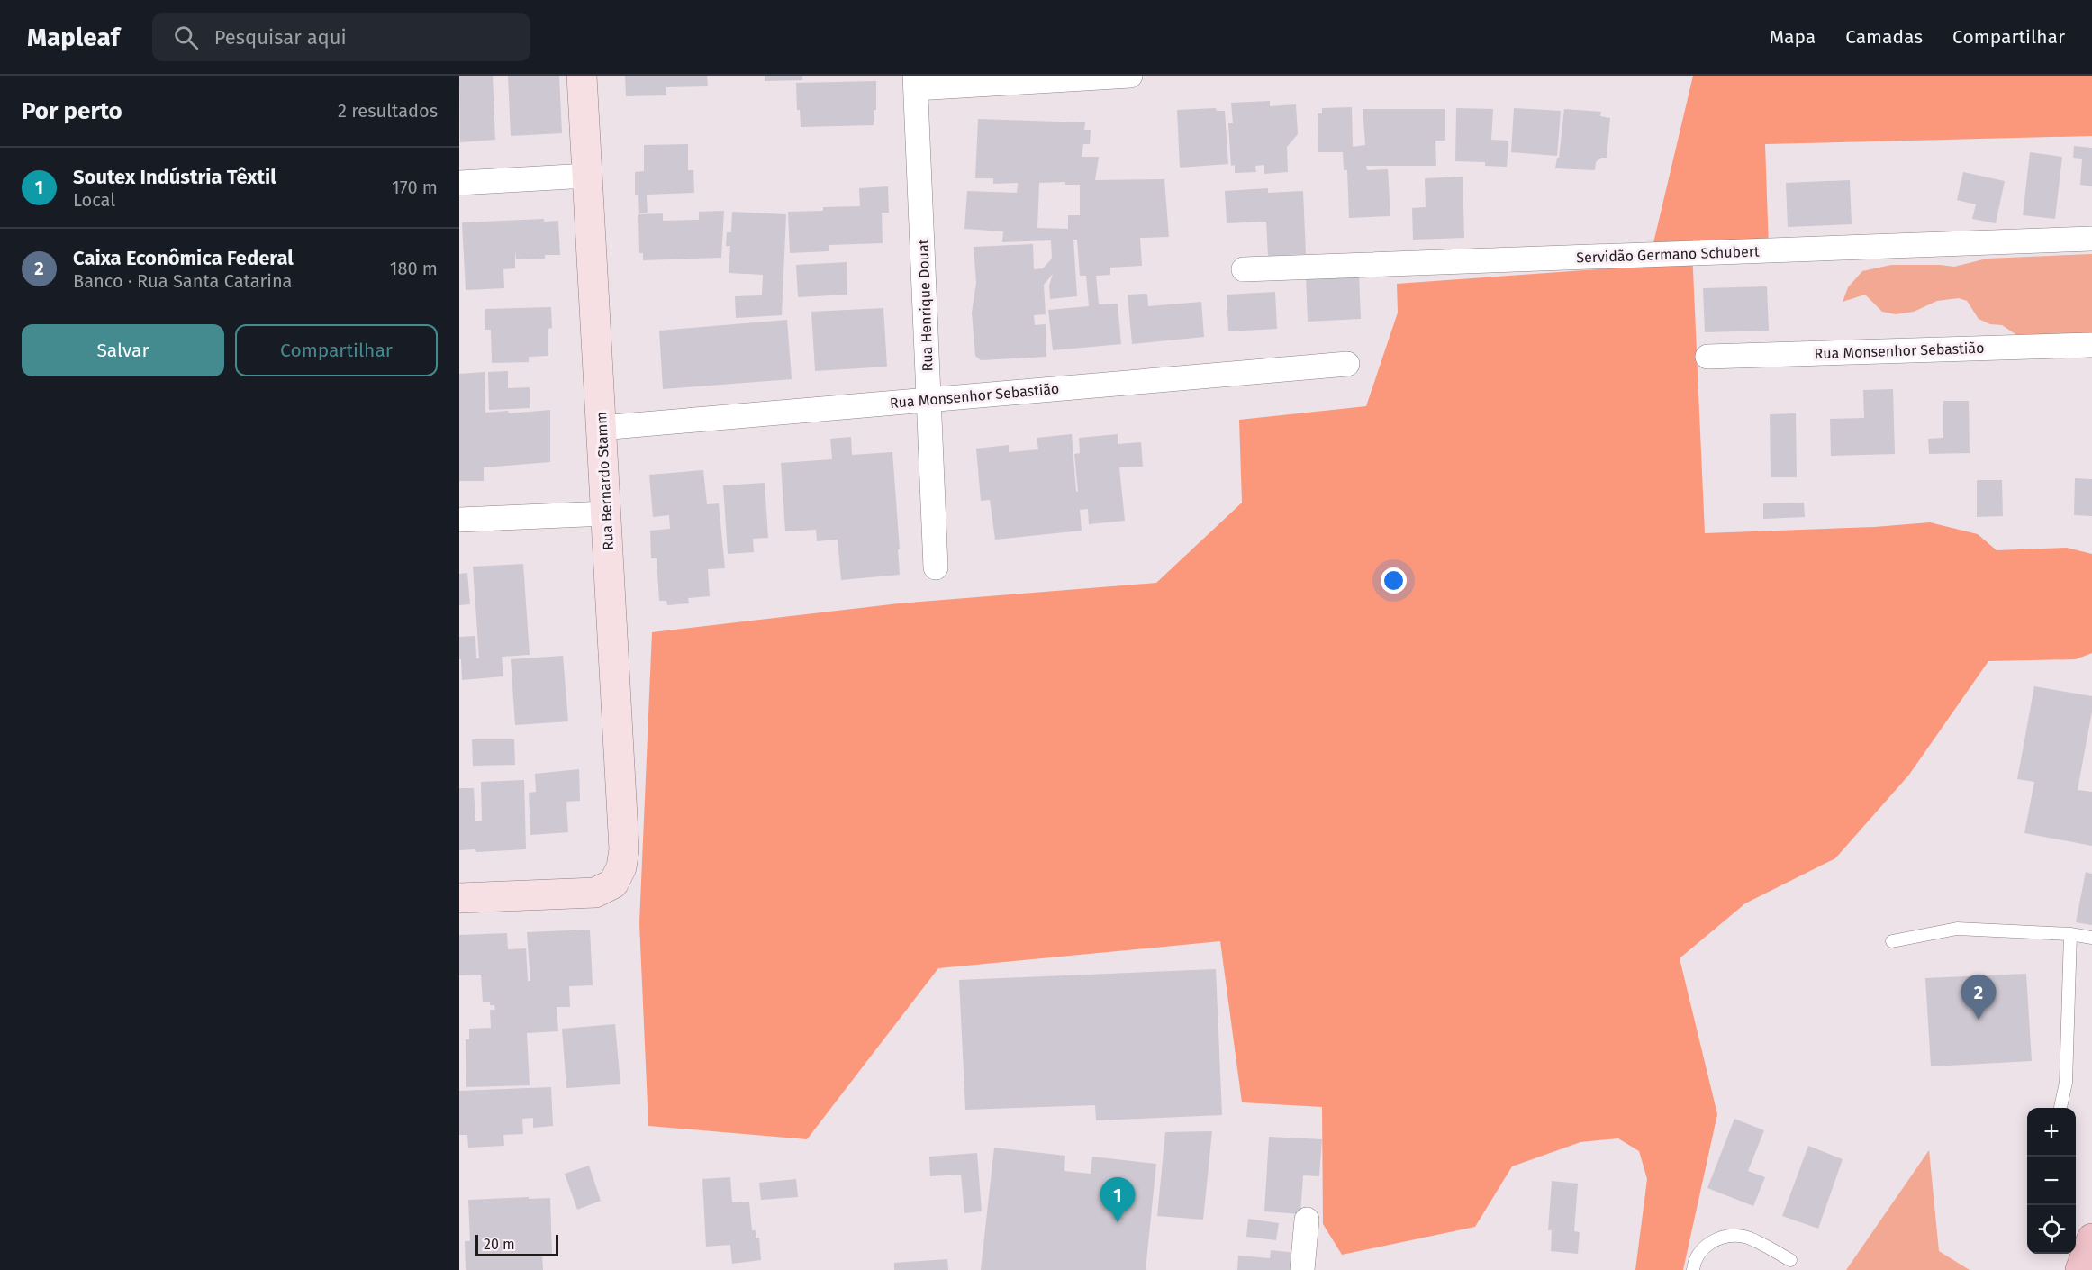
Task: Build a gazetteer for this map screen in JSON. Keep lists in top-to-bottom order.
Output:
{
  "streets": {
    "street": [
      "Servidão Germano Schubert",
      "Rua Henrique Douat",
      "Rua Monsenhor Sebastião",
      "Rua Bernardo Stamm"
    ]
  },
  "crossings": [
    ["Rua Henrique Douat", "Rua Monsenhor Sebastião"],
    ["Rua Monsenhor Sebastião", "Rua Bernardo Stamm"]
  ],
  "scale_bar": "20 m",
  "page": {
    "header": "Mapleaf",
    "search": "Pesquisar aqui",
    "nav": ["Mapa", "Camadas", "Compartilhar"],
    "heading": ["Por perto", "2 resultados"],
    "list": [
      {
        "mark": "1",
        "name": "Soutex Indústria Têxtil",
        "note": "Local",
        "value": "170 m"
      },
      {
        "mark": "2",
        "name": "Caixa Econômica Federal",
        "note": "Banco · Rua Santa Catarina",
        "value": "180 m"
      }
    ],
    "buttons": ["Salvar", "Compartilhar"],
    "pins": ["2", "1"],
    "map_buttons": ["+", "−"],
    "scale": "20 m"
  }
}
